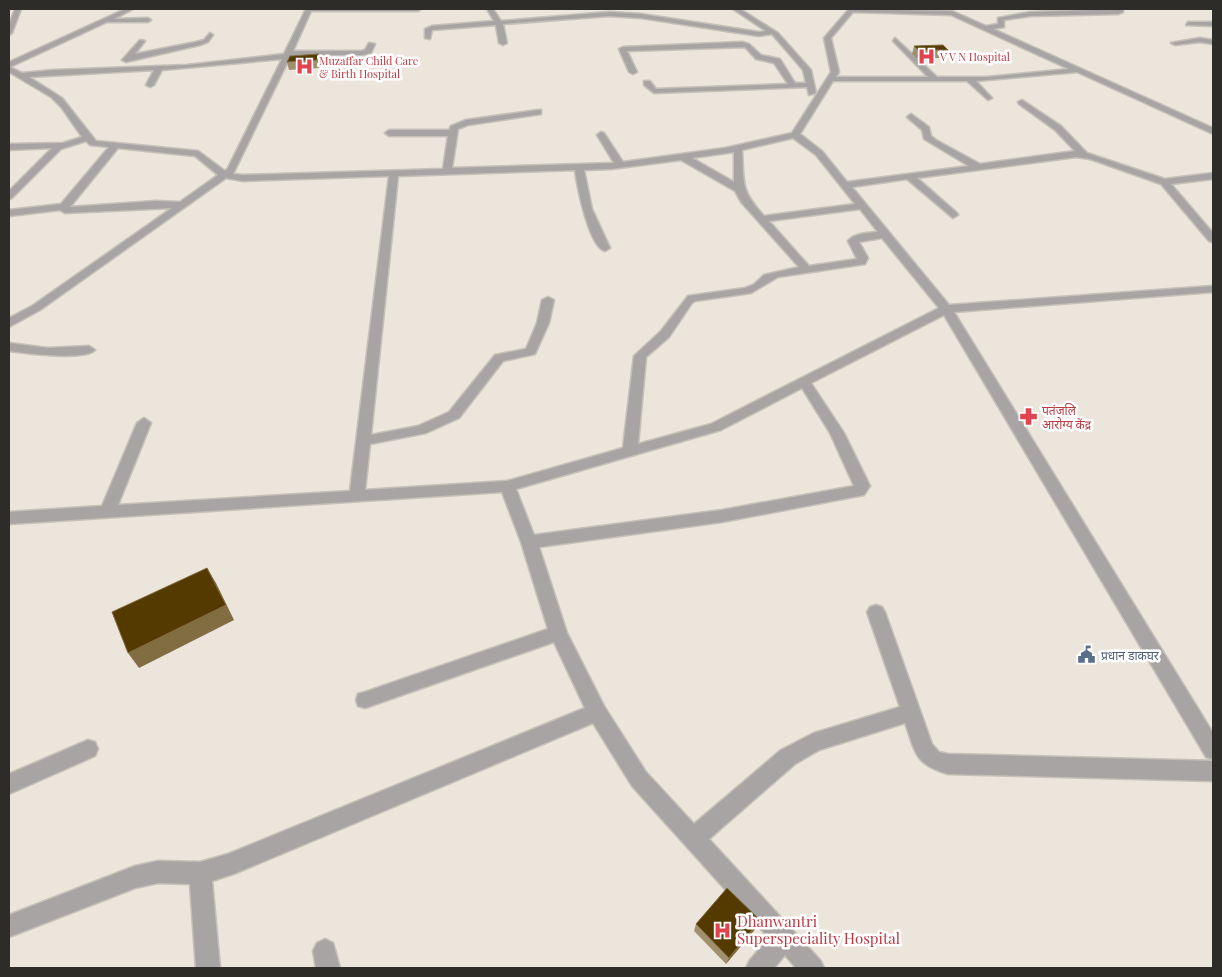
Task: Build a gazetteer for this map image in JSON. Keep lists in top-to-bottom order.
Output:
{
  "places": {
    "hospital": ["V V N Hospital", "Muzaffar Child Care & Birth Hospital", "Dhanwantri Superspeciality Hospital"],
    "pharmacy": ["पतंजलि आरोग्य केंद्र"],
    "public building": ["प्रधान डाकघर"]
  }
}
